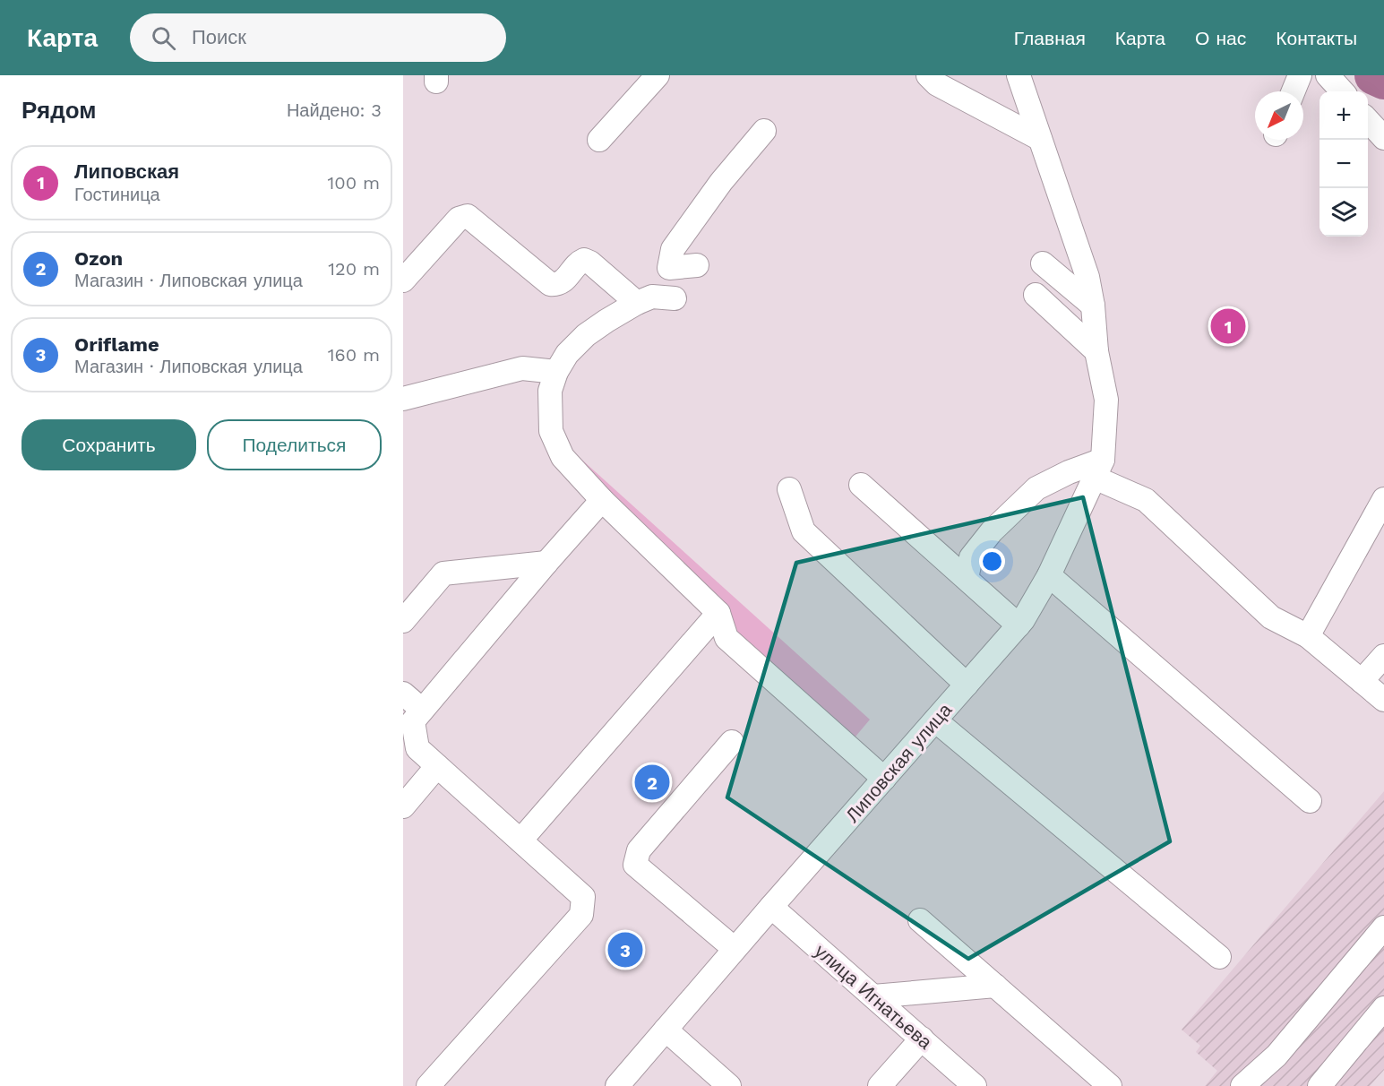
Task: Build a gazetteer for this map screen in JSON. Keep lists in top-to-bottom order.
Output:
{
  "streets": {
    "street": ["Липовская улица", "улица Игнатьева"]
  },
  "crossings": [
    ["Липовская улица", "улица Игнатьева"]
  ],
  "north": "bottom left",
  "page": {
    "header": "Карта",
    "search": "Поиск",
    "nav": [
      "Главная",
      "Карта",
      "О нас",
      "Контакты"
    ],
    "heading": ["Рядом", "Найдено: 3"],
    "map_buttons": ["+", "−"],
    "list": [
      {
        "mark": "1",
        "name": "Липовская",
        "note": "Гостиница",
        "value": "100 m"
      },
      {
        "mark": "2",
        "name": "Ozon",
        "note": "Магазин · Липовская улица",
        "value": "120 m"
      },
      {
        "mark": "3",
        "name": "Oriflame",
        "note": "Магазин · Липовская улица",
        "value": "160 m"
      }
    ],
    "pins": ["1", "2", "3"],
    "buttons": ["Сохранить", "Поделиться"]
  }
}
